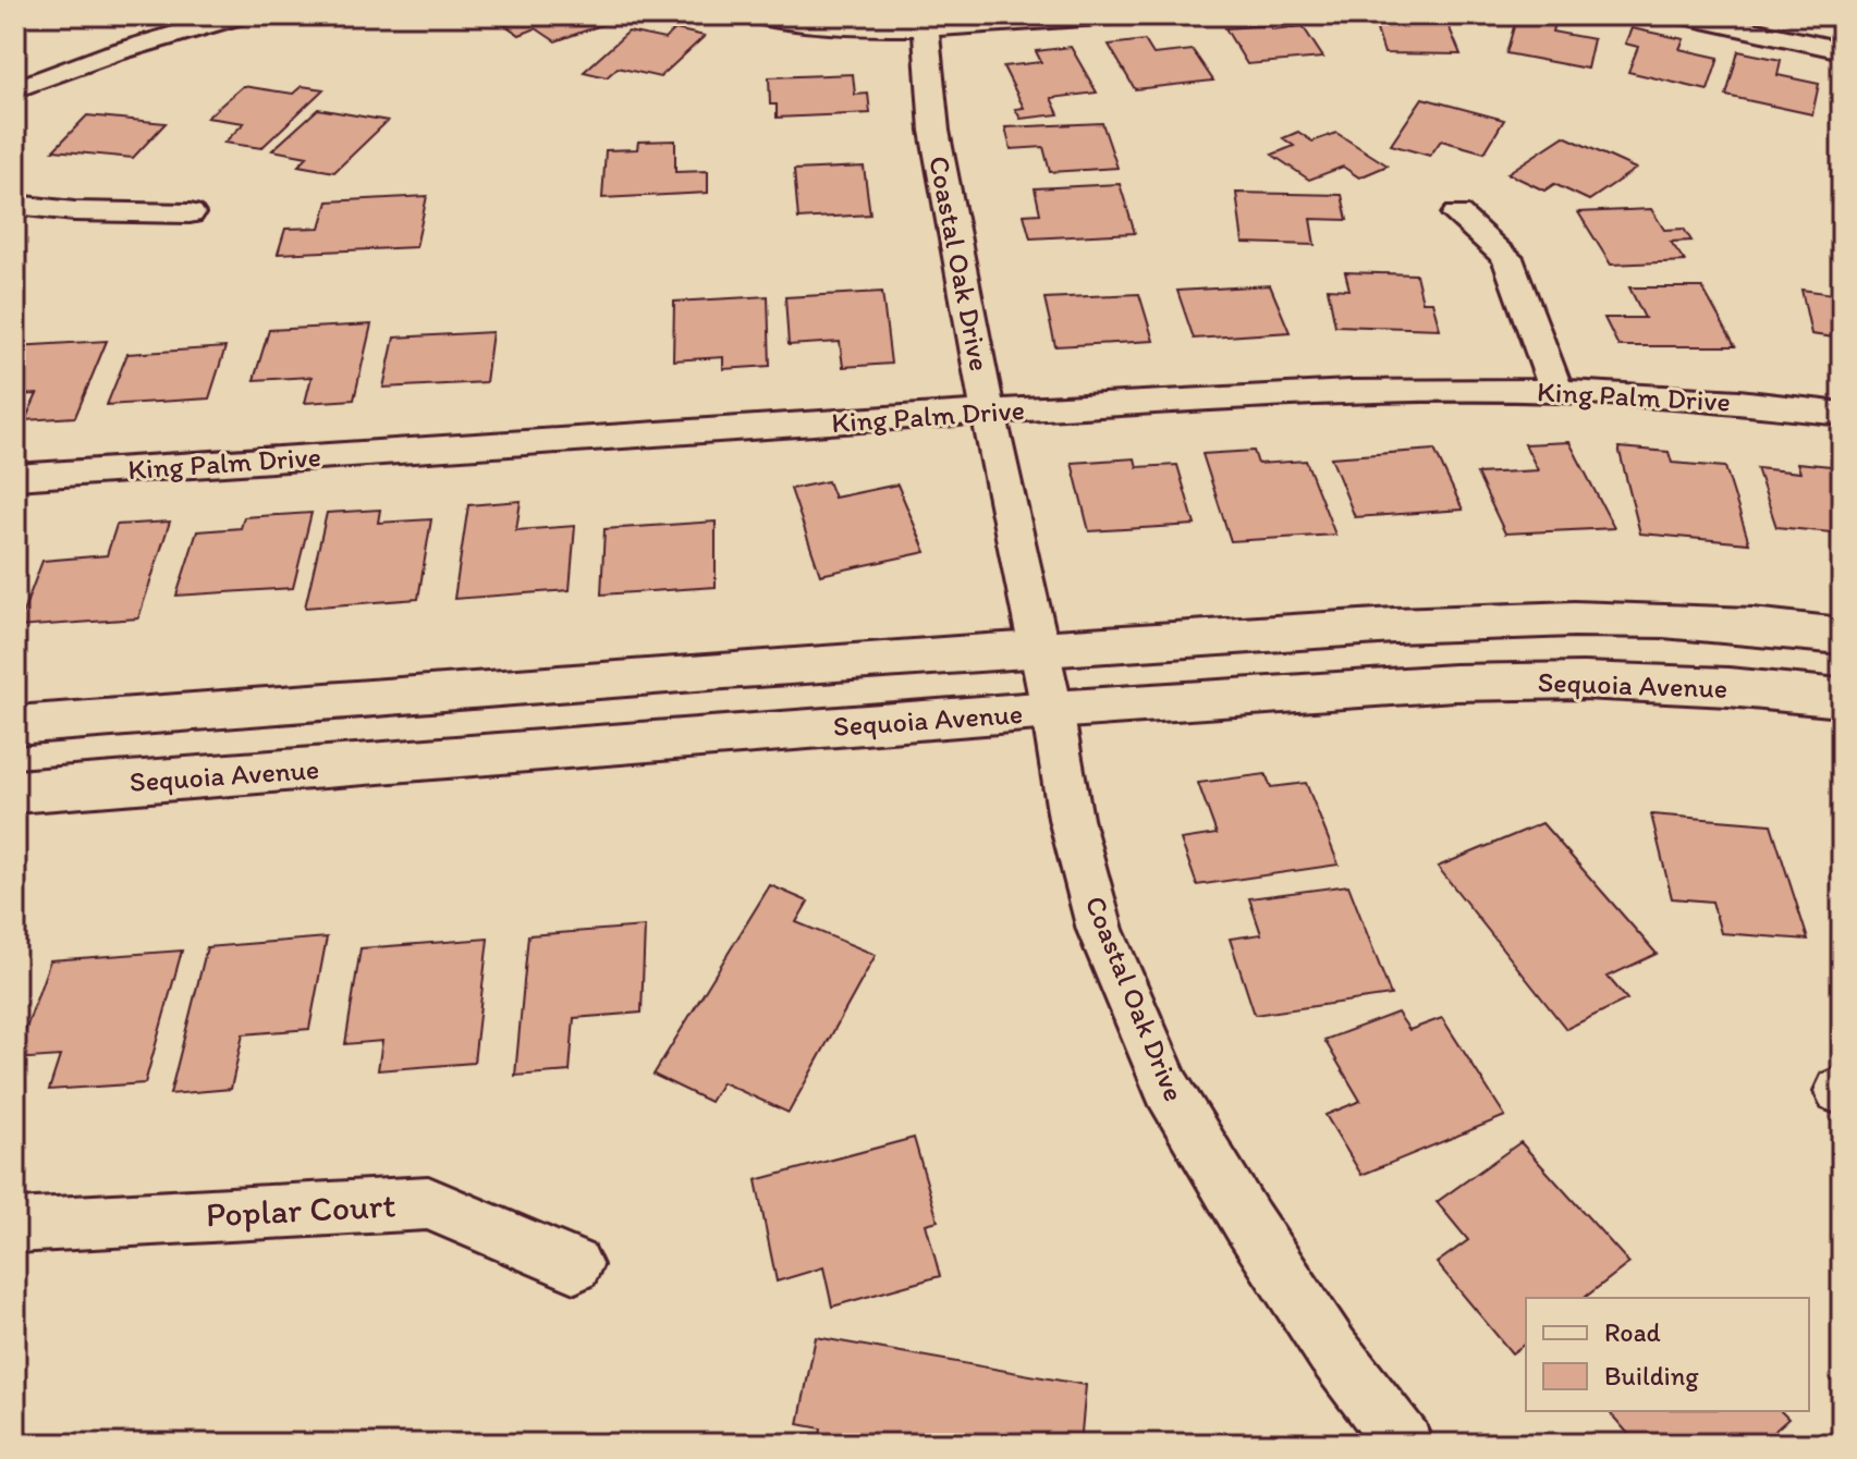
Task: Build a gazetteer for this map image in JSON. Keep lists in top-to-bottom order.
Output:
{
  "streets": {
    "main road": ["Sequoia Avenue"],
    "street": ["Coastal Oak Drive", "King Palm Drive", "Poplar Court"]
  },
  "crossings": [
    ["Coastal Oak Drive", "King Palm Drive"],
    ["Coastal Oak Drive", "Sequoia Avenue"]
  ],
  "legend": ["Road", "Building"]
}
